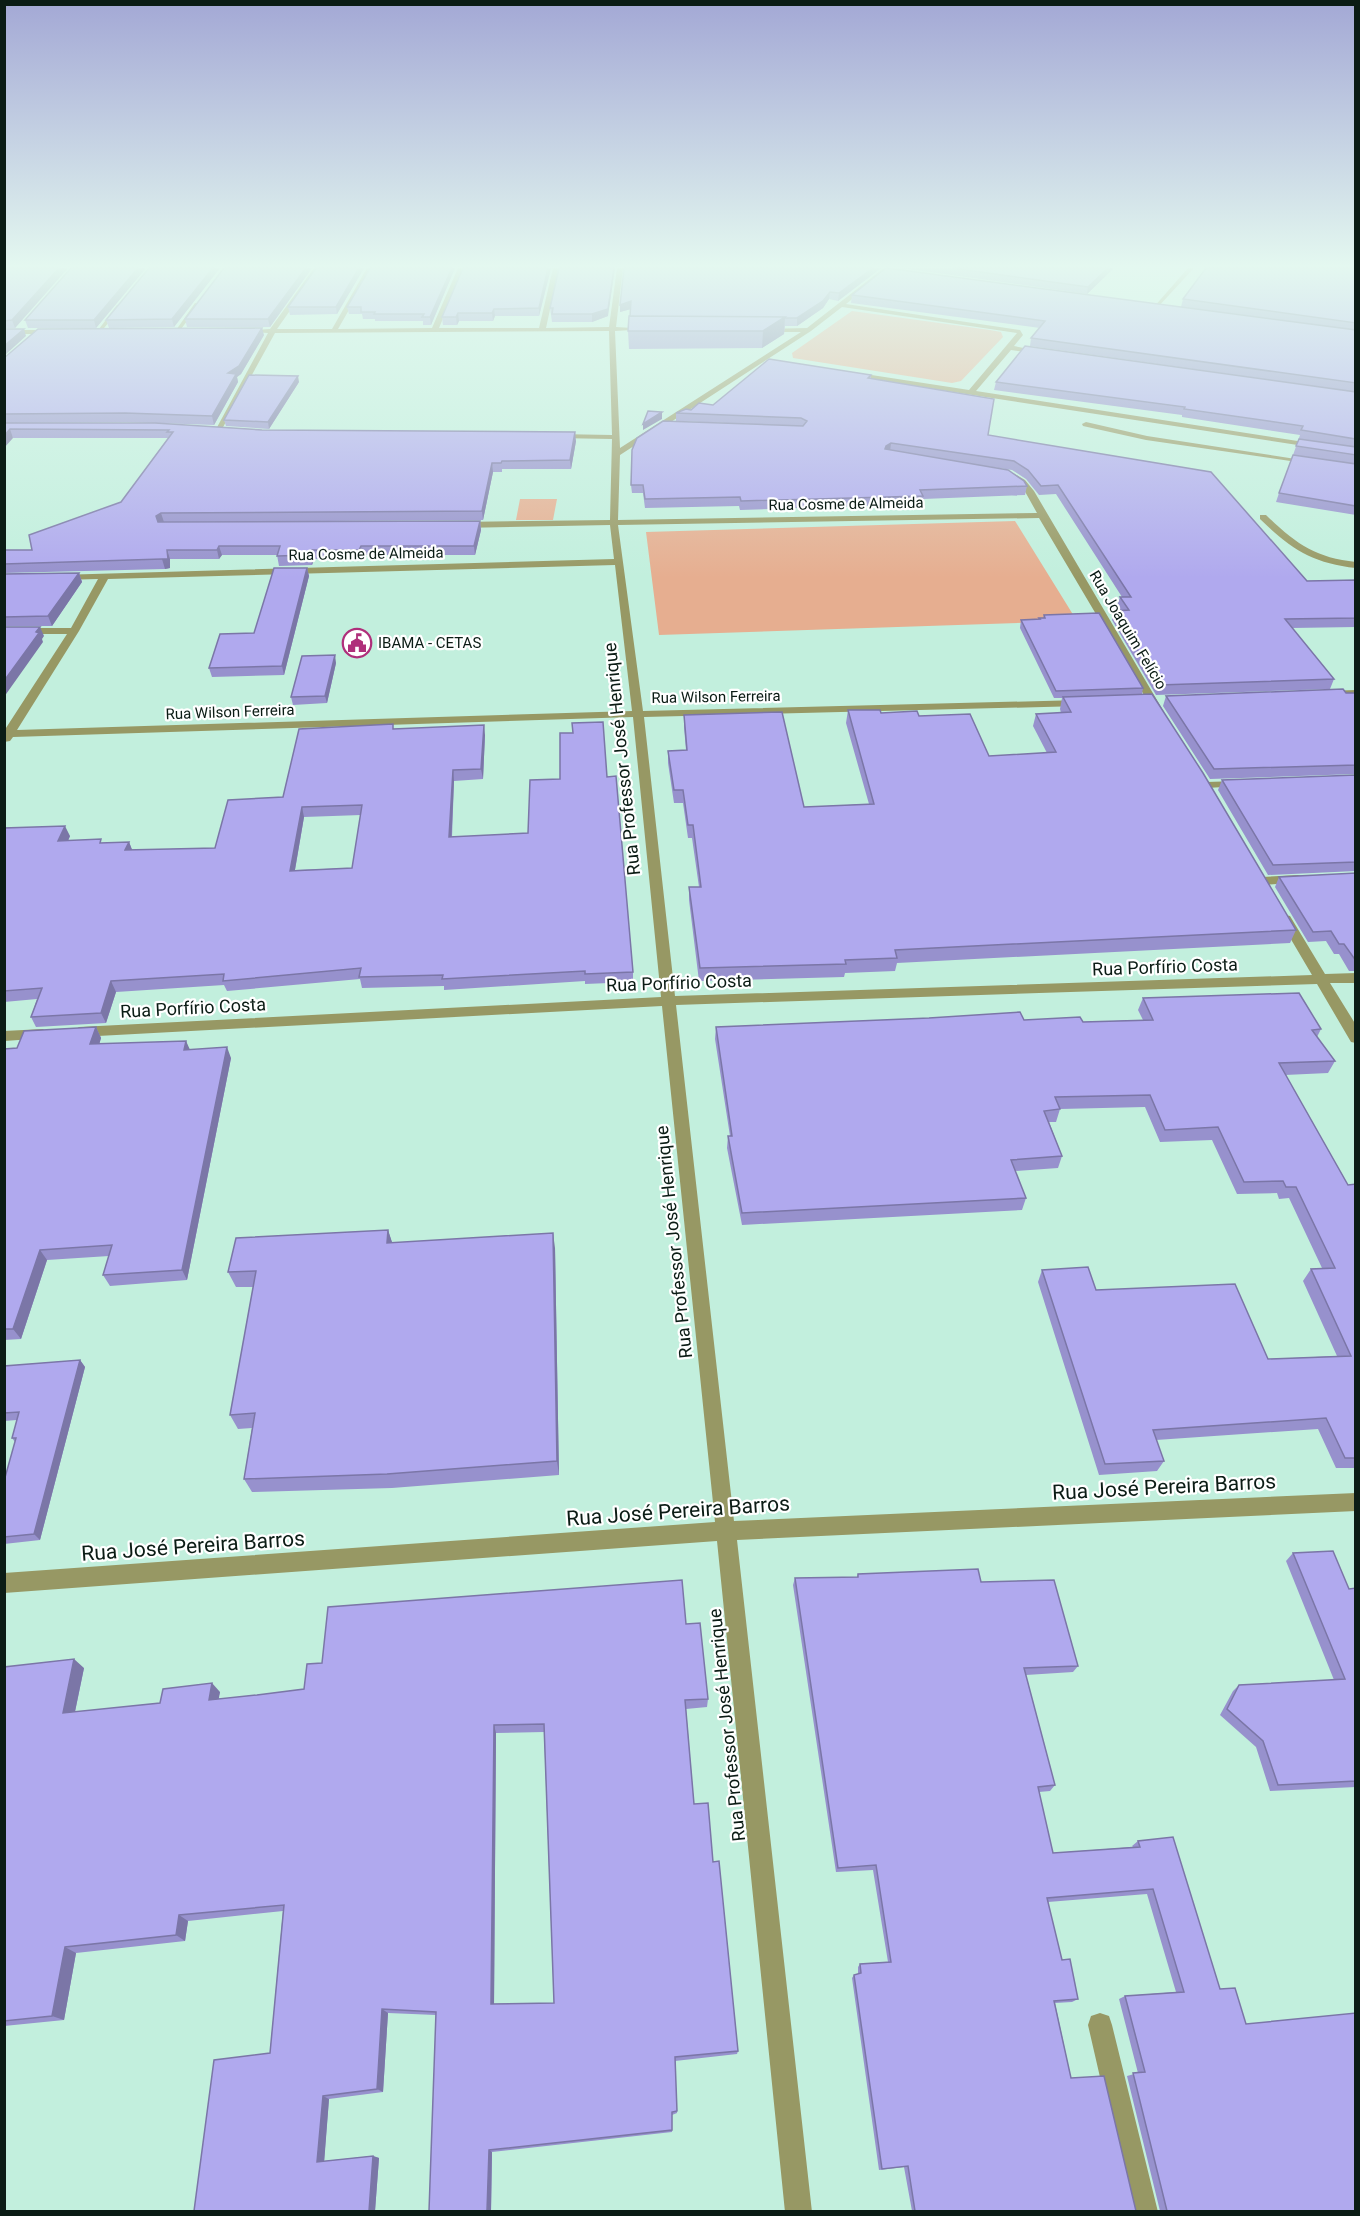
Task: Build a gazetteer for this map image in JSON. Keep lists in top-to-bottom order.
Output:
{
  "streets": {
    "street": [
      "Rua Cosme de Almeida",
      "Rua Joaquim Felício",
      "Rua Wilson Ferreira",
      "Rua Professor José Henrique",
      "Rua Porfírio Costa",
      "Rua José Pereira Barros"
    ]
  },
  "crossings": [
    ["Rua Cosme de Almeida", "Rua Joaquim Felício"],
    ["Rua Cosme de Almeida", "Rua Professor José Henrique"],
    ["Rua Wilson Ferreira", "Rua Professor José Henrique"],
    ["Rua Professor José Henrique", "Rua Porfírio Costa"],
    ["Rua Professor José Henrique", "Rua José Pereira Barros"]
  ],
  "places": {
    "public building": ["IBAMA - CETAS"]
  }
}
